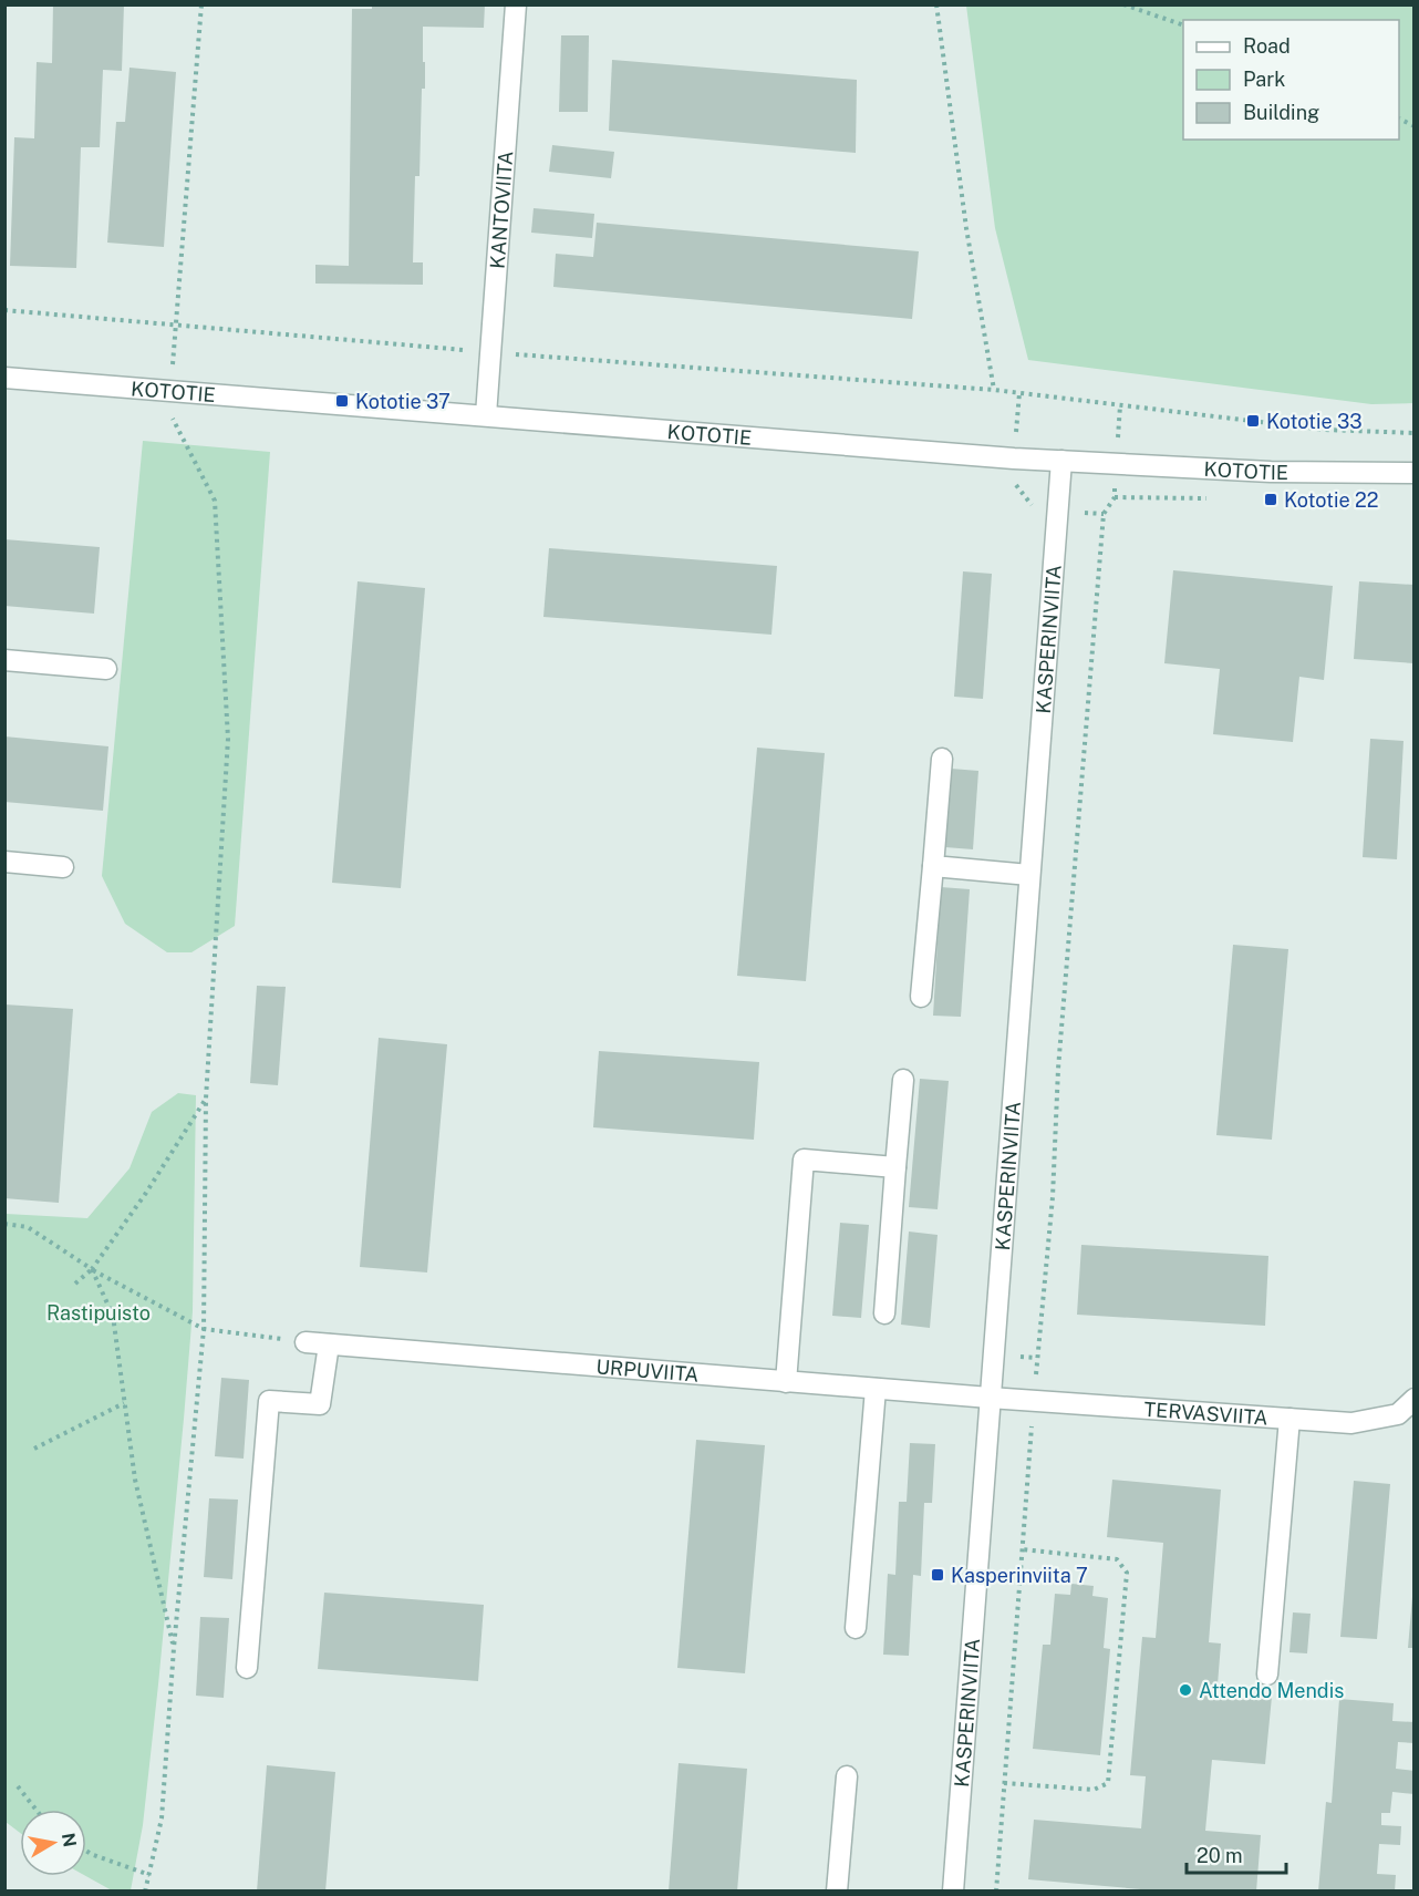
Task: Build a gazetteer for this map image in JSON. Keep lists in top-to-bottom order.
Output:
{
  "streets": {
    "street": [
      "KANTOVIITA",
      "KOTOTIE",
      "KASPERINVIITA",
      "URPUVIITA",
      "TERVASVIITA"
    ]
  },
  "crossings": [
    ["KANTOVIITA", "KOTOTIE"],
    ["KOTOTIE", "KASPERINVIITA"],
    ["KASPERINVIITA", "URPUVIITA"],
    ["KASPERINVIITA", "TERVASVIITA"],
    ["URPUVIITA", "TERVASVIITA"]
  ],
  "parks": ["Rastipuisto"],
  "places": {
    "transit": [
      "Kototie 37",
      "Kototie 33",
      "Kototie 22",
      "Kasperinviita 7"
    ],
    "other": ["Attendo Mendis"]
  },
  "legend": ["Road", "Park", "Building"],
  "scale_bar": "20 m",
  "north": "right"
}
